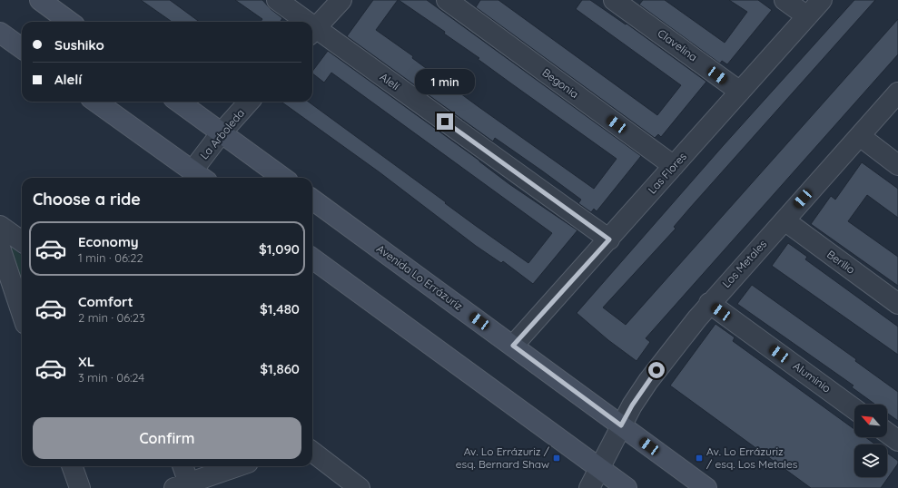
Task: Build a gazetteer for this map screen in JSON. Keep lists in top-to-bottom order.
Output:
{
  "streets": {
    "main road": ["Avenida Lo Errázuriz"],
    "street": [
      "Clavelina",
      "Alelí",
      "Begonia",
      "La Arboleda",
      "Las Flores",
      "Berilio",
      "Los Metales",
      "Aluminio"
    ]
  },
  "crossings": [
    ["Clavelina", "Las Flores"],
    ["Alelí", "Las Flores"],
    ["Begonia", "Las Flores"],
    ["Las Flores", "Avenida Lo Errázuriz"],
    ["Berilio", "Los Metales"],
    ["Los Metales", "Avenida Lo Errázuriz"],
    ["Los Metales", "Aluminio"]
  ],
  "places": {
    "transit": ["Av. Lo Errázuriz / esq. Bernard Shaw", "Av. Lo Errázuriz / esq. Los Metales"]
  },
  "north": "top left",
  "page": {
    "banner": ["Sushiko", "Alelí"],
    "bubble": "1 min",
    "heading": "Choose a ride",
    "list": [
      {
        "name": "Economy",
        "note": "1 min · 06:22",
        "value": "$1,090"
      },
      {
        "name": "Comfort",
        "note": "2 min · 06:23",
        "value": "$1,480"
      },
      {
        "name": "XL",
        "note": "3 min · 06:24",
        "value": "$1,860"
      }
    ],
    "buttons": "Confirm"
  }
}
